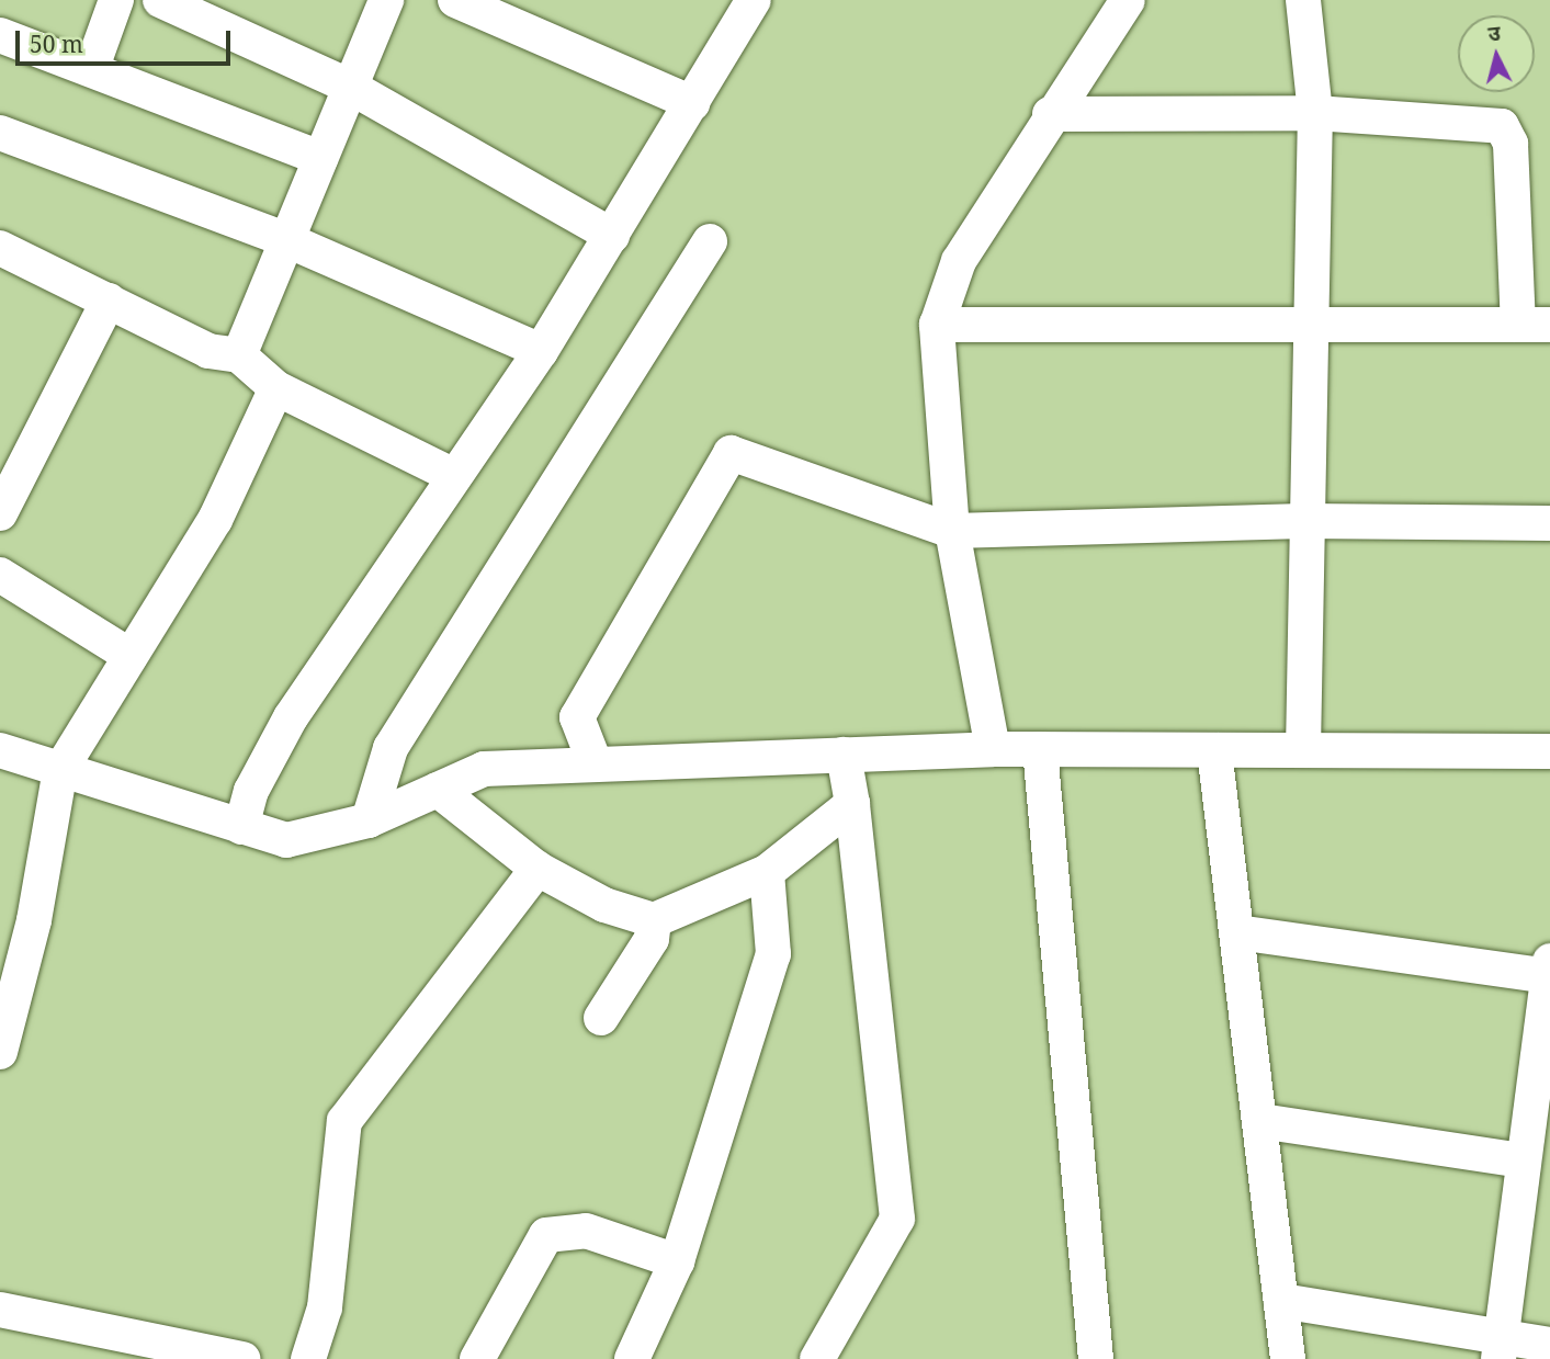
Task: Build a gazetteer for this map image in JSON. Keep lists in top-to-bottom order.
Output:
{
  "scale_bar": "50 m",
  "north": "top"
}
